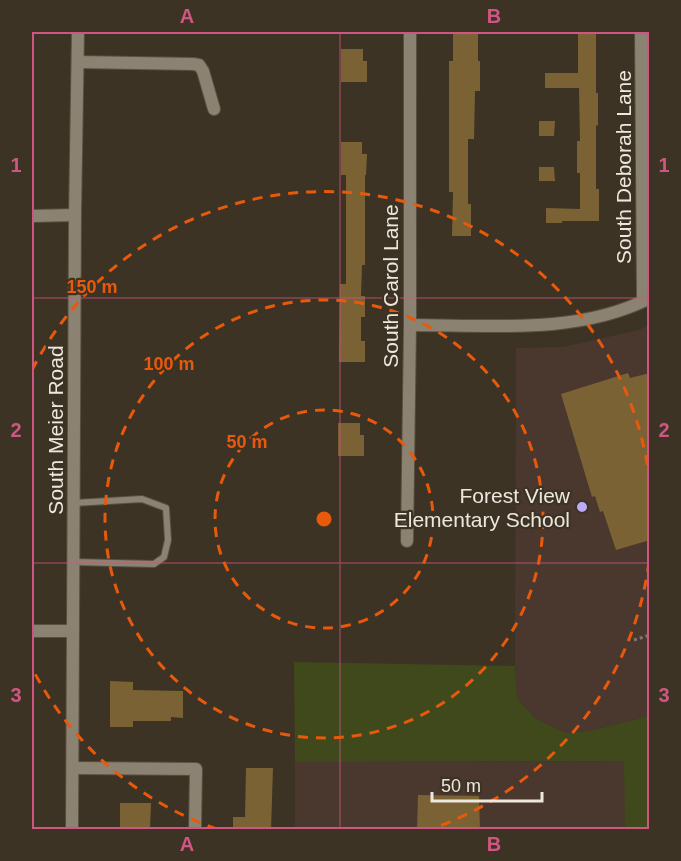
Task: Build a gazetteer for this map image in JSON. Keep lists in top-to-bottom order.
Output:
{
  "streets": {
    "street": ["South Deborah Lane", "South Carol Lane", "South Meier Road"]
  },
  "places": ["Forest View Elementary School"],
  "scale_bar": "50 m",
  "grid": {
    "columns": ["A", "B"],
    "rows": ["1", "2", "3"]
  },
  "rings": ["150 m", "100 m", "50 m"]
}
